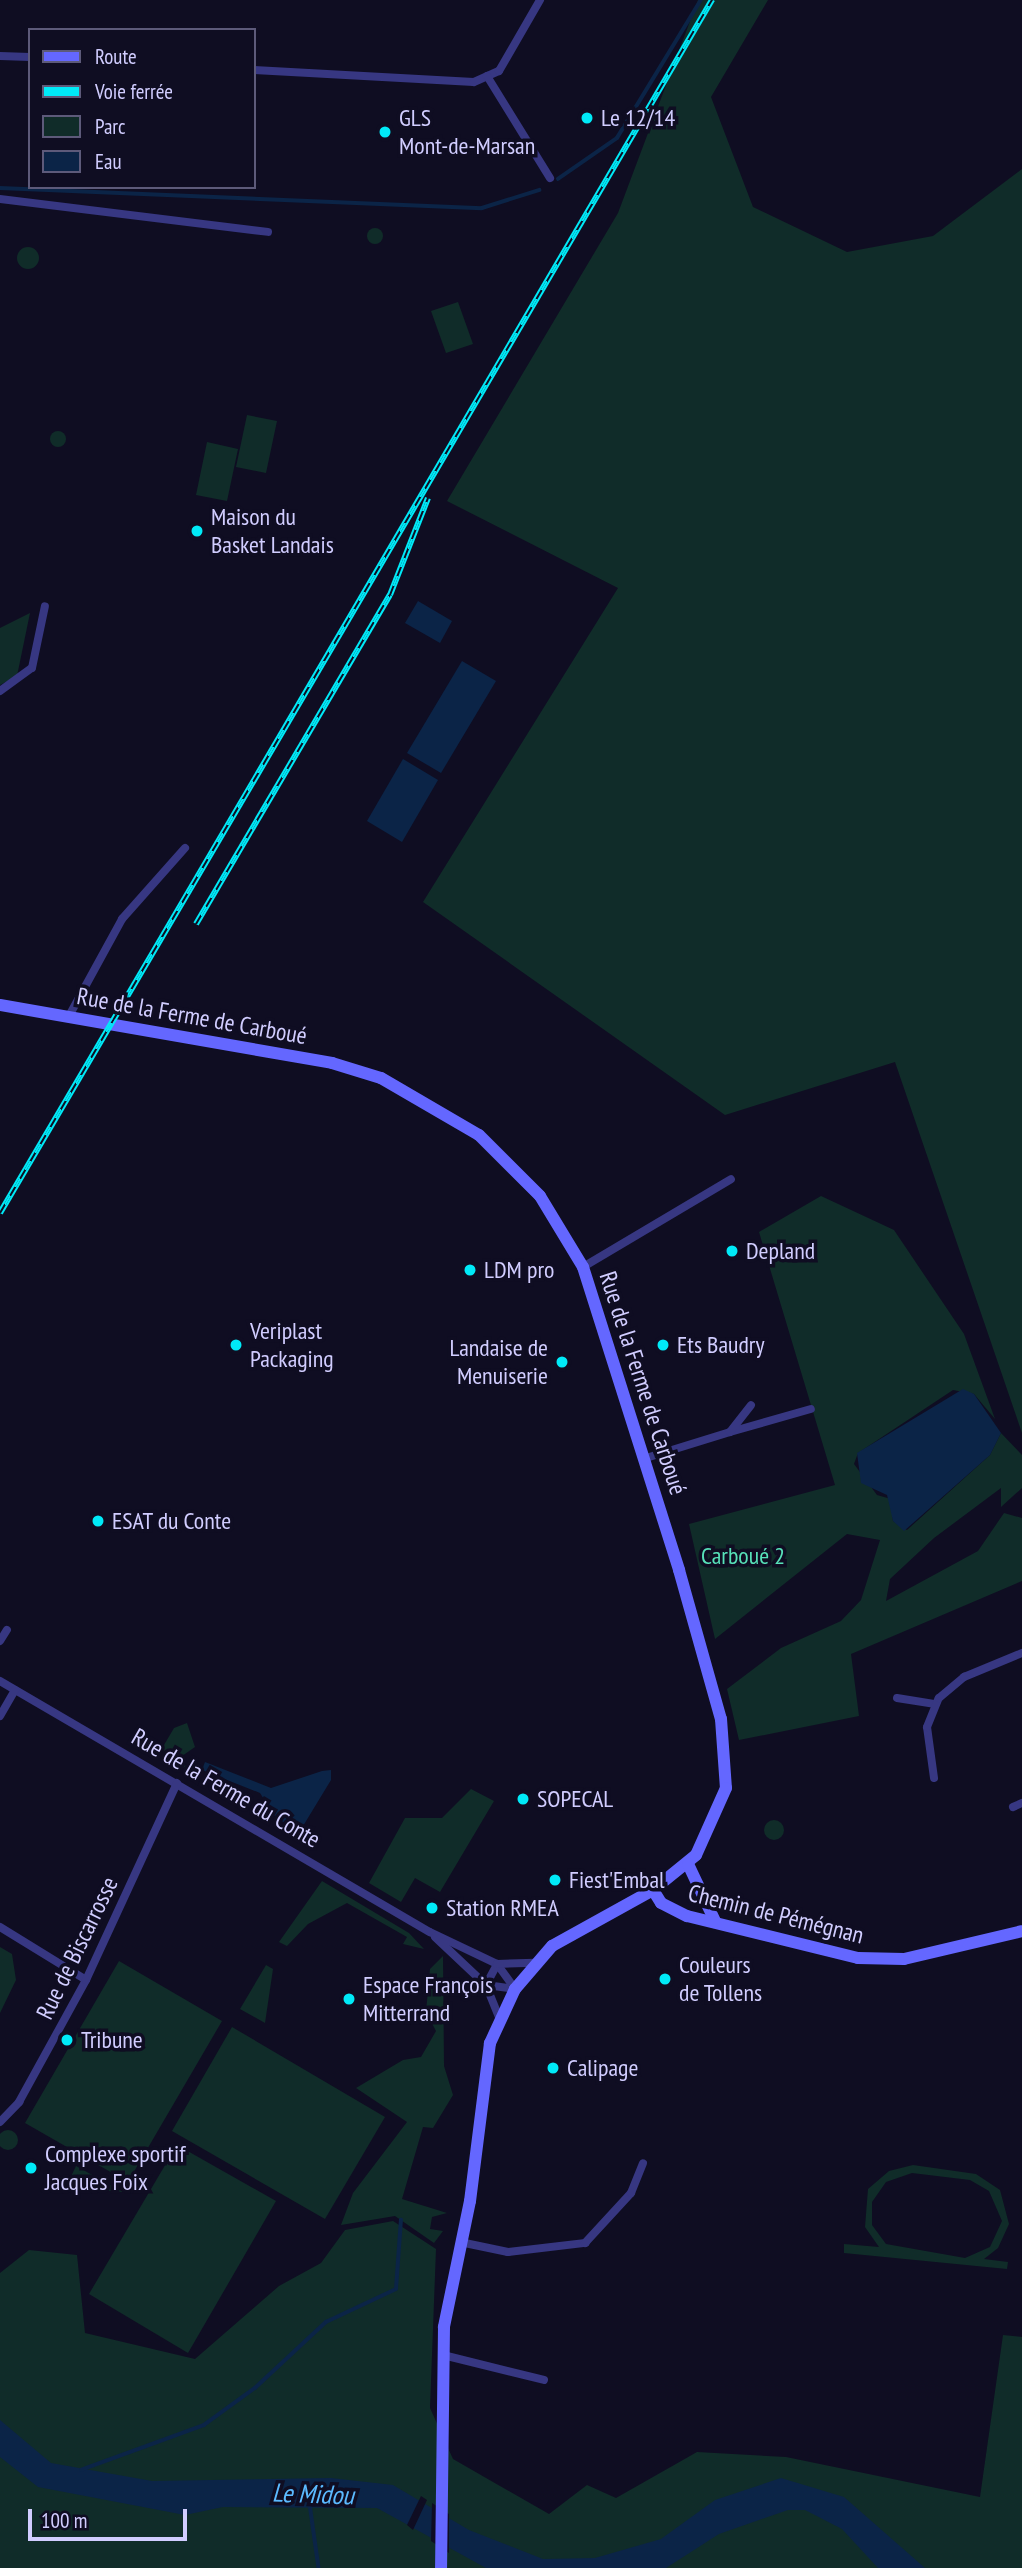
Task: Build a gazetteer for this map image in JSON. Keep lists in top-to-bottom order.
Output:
{
  "streets": {
    "street": [
      "Rue de la Ferme de Carboué",
      "Rue de la Ferme du Conte",
      "Chemin de Pémégnan",
      "Rue de Biscarrosse"
    ]
  },
  "crossings": [
    ["Rue de la Ferme de Carboué", "Rue de la Ferme du Conte"],
    ["Rue de la Ferme de Carboué", "Chemin de Pémégnan"],
    ["Rue de la Ferme du Conte", "Rue de Biscarrosse"]
  ],
  "water": ["Le Midou"],
  "parks": ["Carboué 2"],
  "places": [
    "Le 12/14",
    "GLS Mont-de-Marsan",
    "Maison du Basket Landais",
    "Depland",
    "LDM pro",
    "Veriplast Packaging",
    "Ets Baudry",
    "Landaise de Menuiserie",
    "ESAT du Conte",
    "SOPECAL",
    "Fiest'Embal",
    "Station RMEA",
    "Couleurs de Tollens",
    "Espace François Mitterrand",
    "Tribune",
    "Calipage",
    "Complexe sportif Jacques Foix"
  ],
  "legend": [
    "Route",
    "Voie ferrée",
    "Parc",
    "Eau"
  ],
  "scale_bar": "100 m"
}
